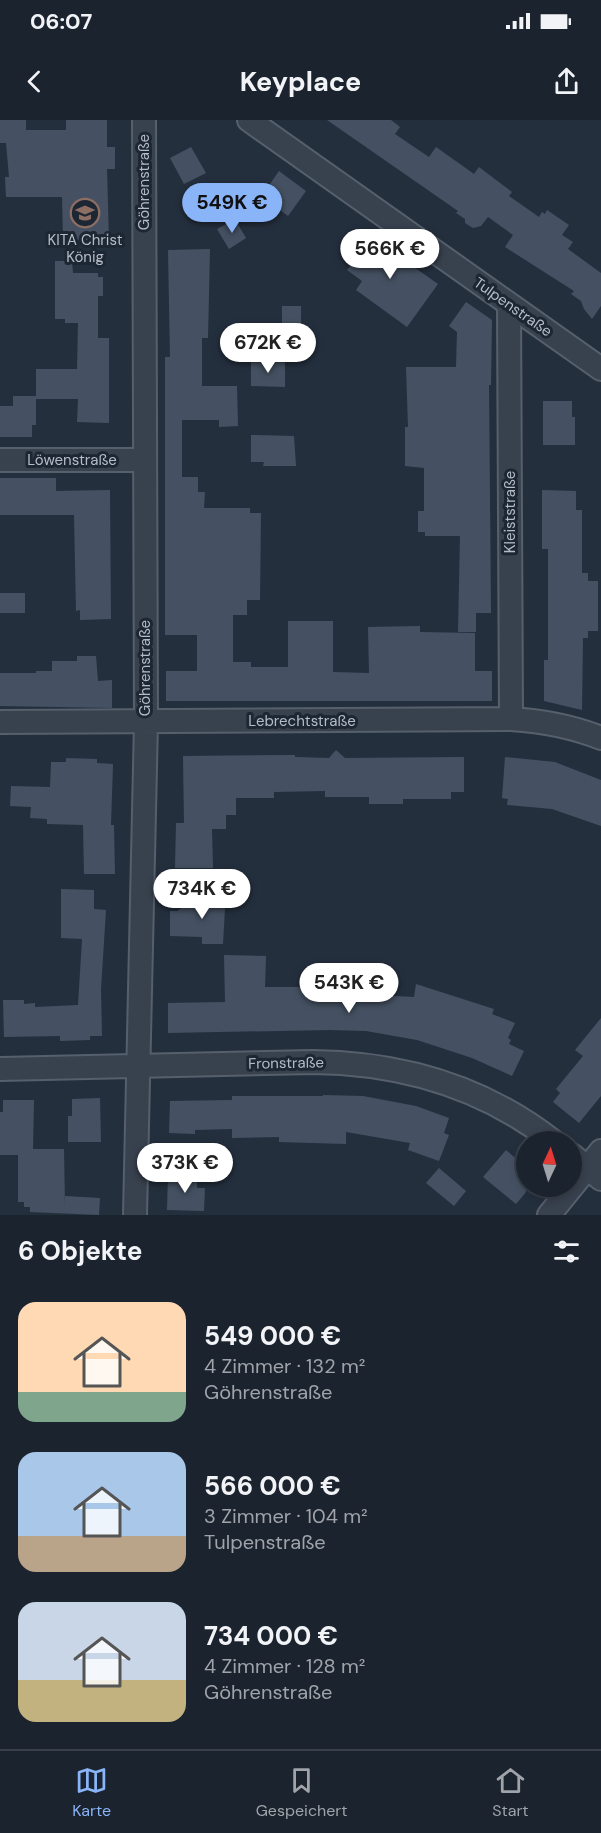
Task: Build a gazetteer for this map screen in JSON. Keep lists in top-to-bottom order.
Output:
{
  "streets": {
    "street": [
      "Göhrenstraße",
      "Tulpenstraße",
      "Löwenstraße",
      "Kleiststraße",
      "Lebrechtstraße",
      "Fronstraße"
    ]
  },
  "crossings": [
    ["Göhrenstraße", "Löwenstraße"],
    ["Göhrenstraße", "Lebrechtstraße"],
    ["Göhrenstraße", "Fronstraße"],
    ["Tulpenstraße", "Kleiststraße"],
    ["Kleiststraße", "Lebrechtstraße"]
  ],
  "places": {
    "school or university": ["KITA Christ König"]
  },
  "north": "top",
  "page": {
    "status": "06:07",
    "header": "Keyplace",
    "price": [
      "549K €",
      "566K €",
      "672K €",
      "734K €",
      "543K €",
      "373K €"
    ],
    "heading": "6 Objekte",
    "list": [
      {
        "name": "549 000 €",
        "note": "4 Zimmer · 132 m² · Göhrenstraße"
      },
      {
        "name": "566 000 €",
        "note": "3 Zimmer · 104 m² · Tulpenstraße"
      },
      {
        "name": "734 000 €",
        "note": "4 Zimmer · 128 m² · Göhrenstraße"
      }
    ],
    "tabs": ["Karte", "Gespeichert", "Start"]
  }
}
